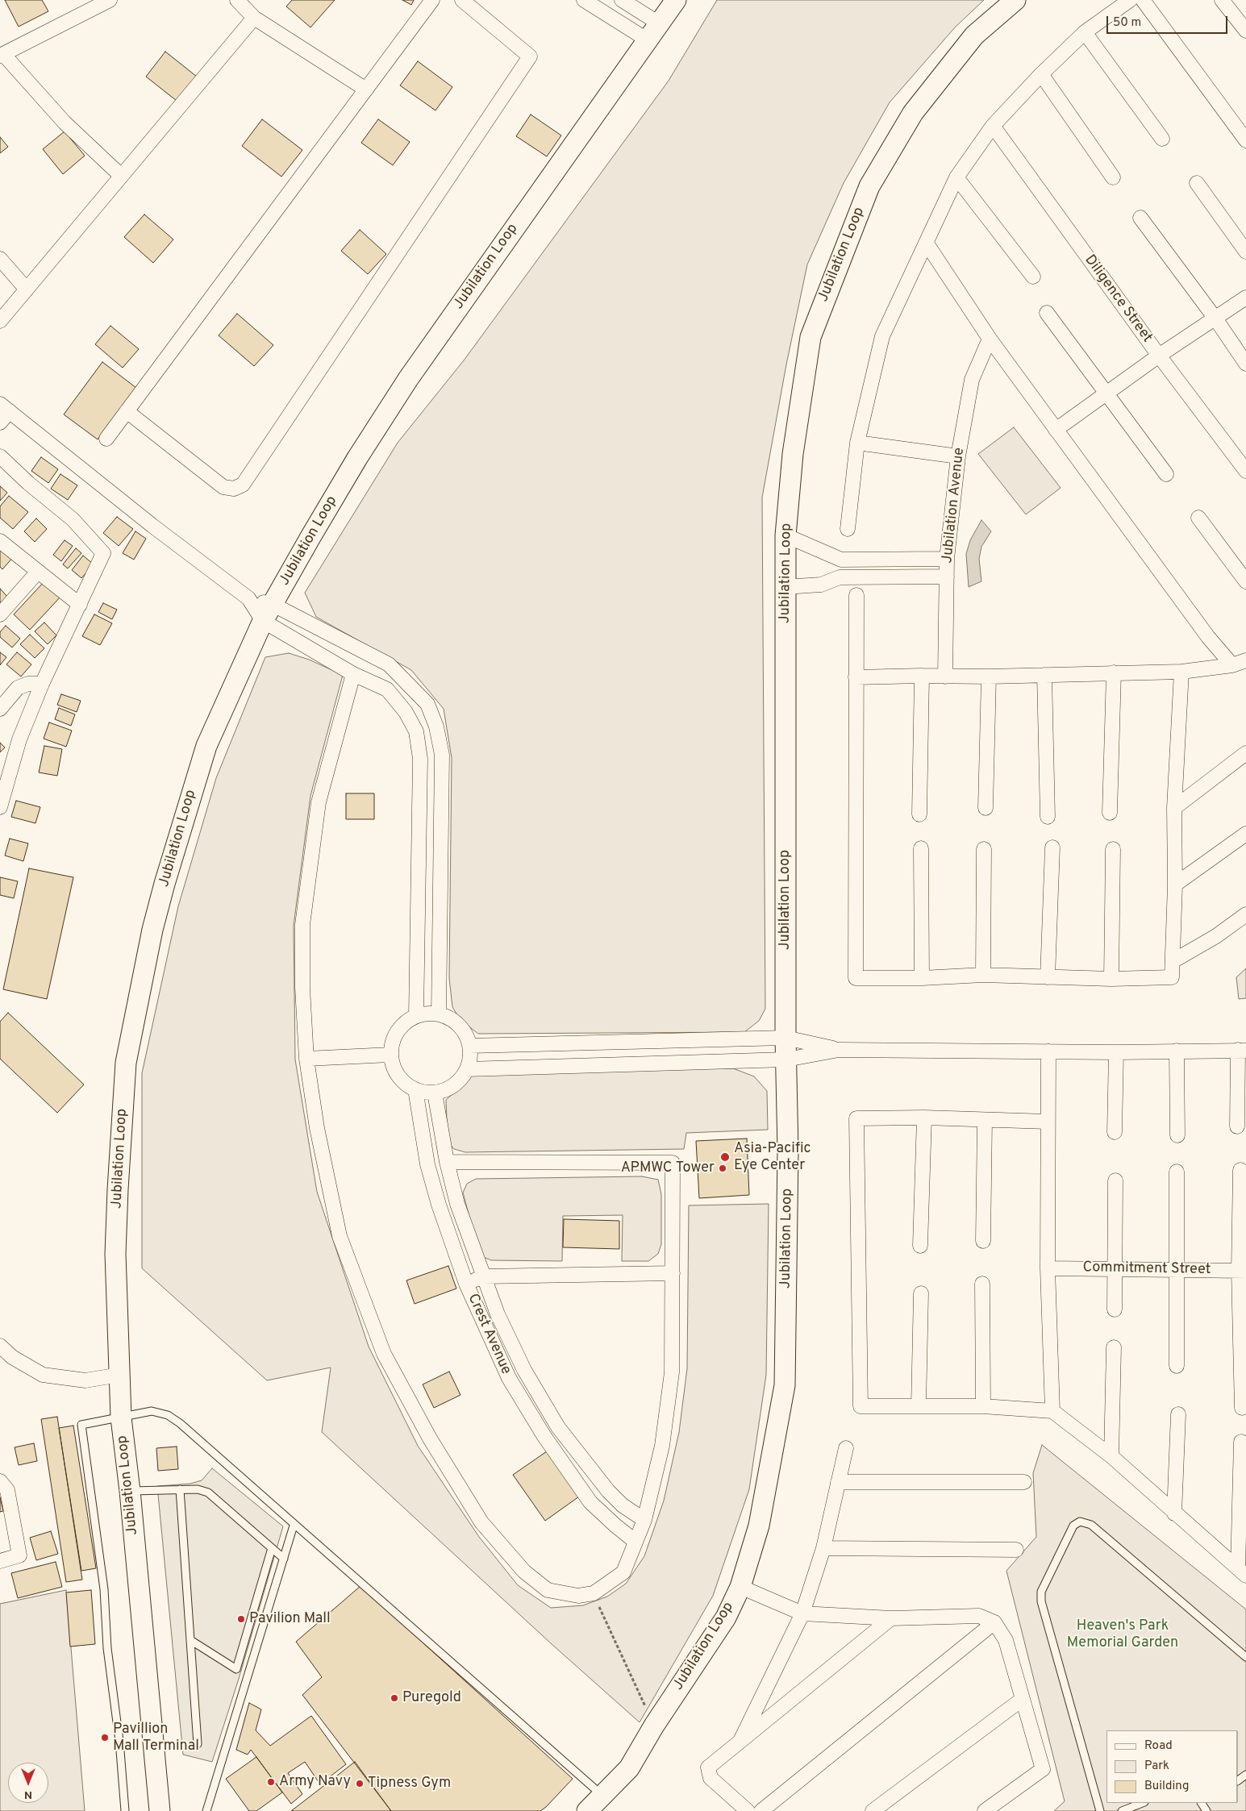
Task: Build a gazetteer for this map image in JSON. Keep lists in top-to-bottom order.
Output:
{
  "streets": {
    "main road": ["Jubilation Loop"],
    "street": [
      "Diligence Street",
      "Jubilation Avenue",
      "Commitment Street",
      "Crest Avenue"
    ]
  },
  "parks": ["Heaven's Park Memorial Garden"],
  "places": [
    "Asia-Pacific Eye Center",
    "APMWC Tower",
    "Pavilion Mall",
    "Puregold",
    "Pavillion Mall Terminal",
    "Army Navy",
    "Tipness Gym"
  ],
  "legend": ["Road", "Park", "Building"],
  "scale_bar": "50 m",
  "north": "bottom"
}
